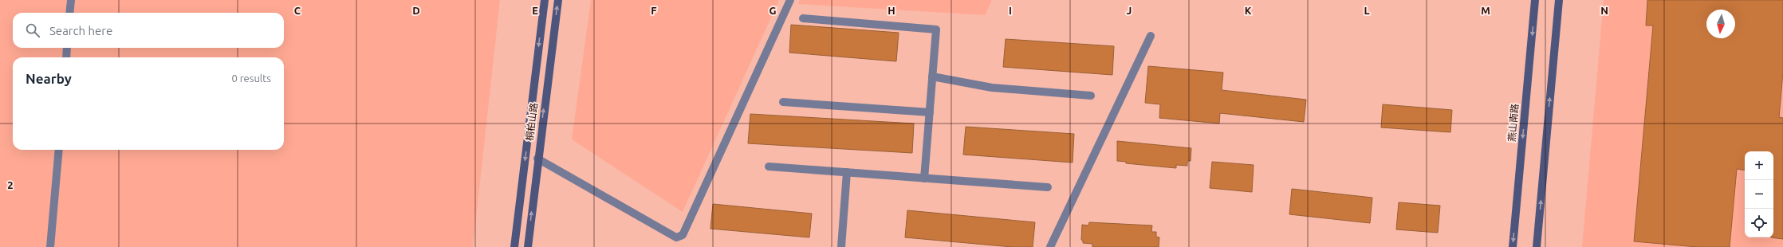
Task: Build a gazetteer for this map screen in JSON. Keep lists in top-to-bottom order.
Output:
{
  "streets": {
    "street": ["桐柏山路", "燕山南路"]
  },
  "north": "bottom",
  "page": {
    "search": "Search here",
    "heading": ["Nearby", "0 results"],
    "map_buttons": ["+", "−"]
  },
  "grid": {
    "columns": [
      "C",
      "D",
      "E",
      "F",
      "G",
      "H",
      "I",
      "J",
      "K",
      "L",
      "M",
      "N"
    ],
    "rows": ["2"]
  }
}
